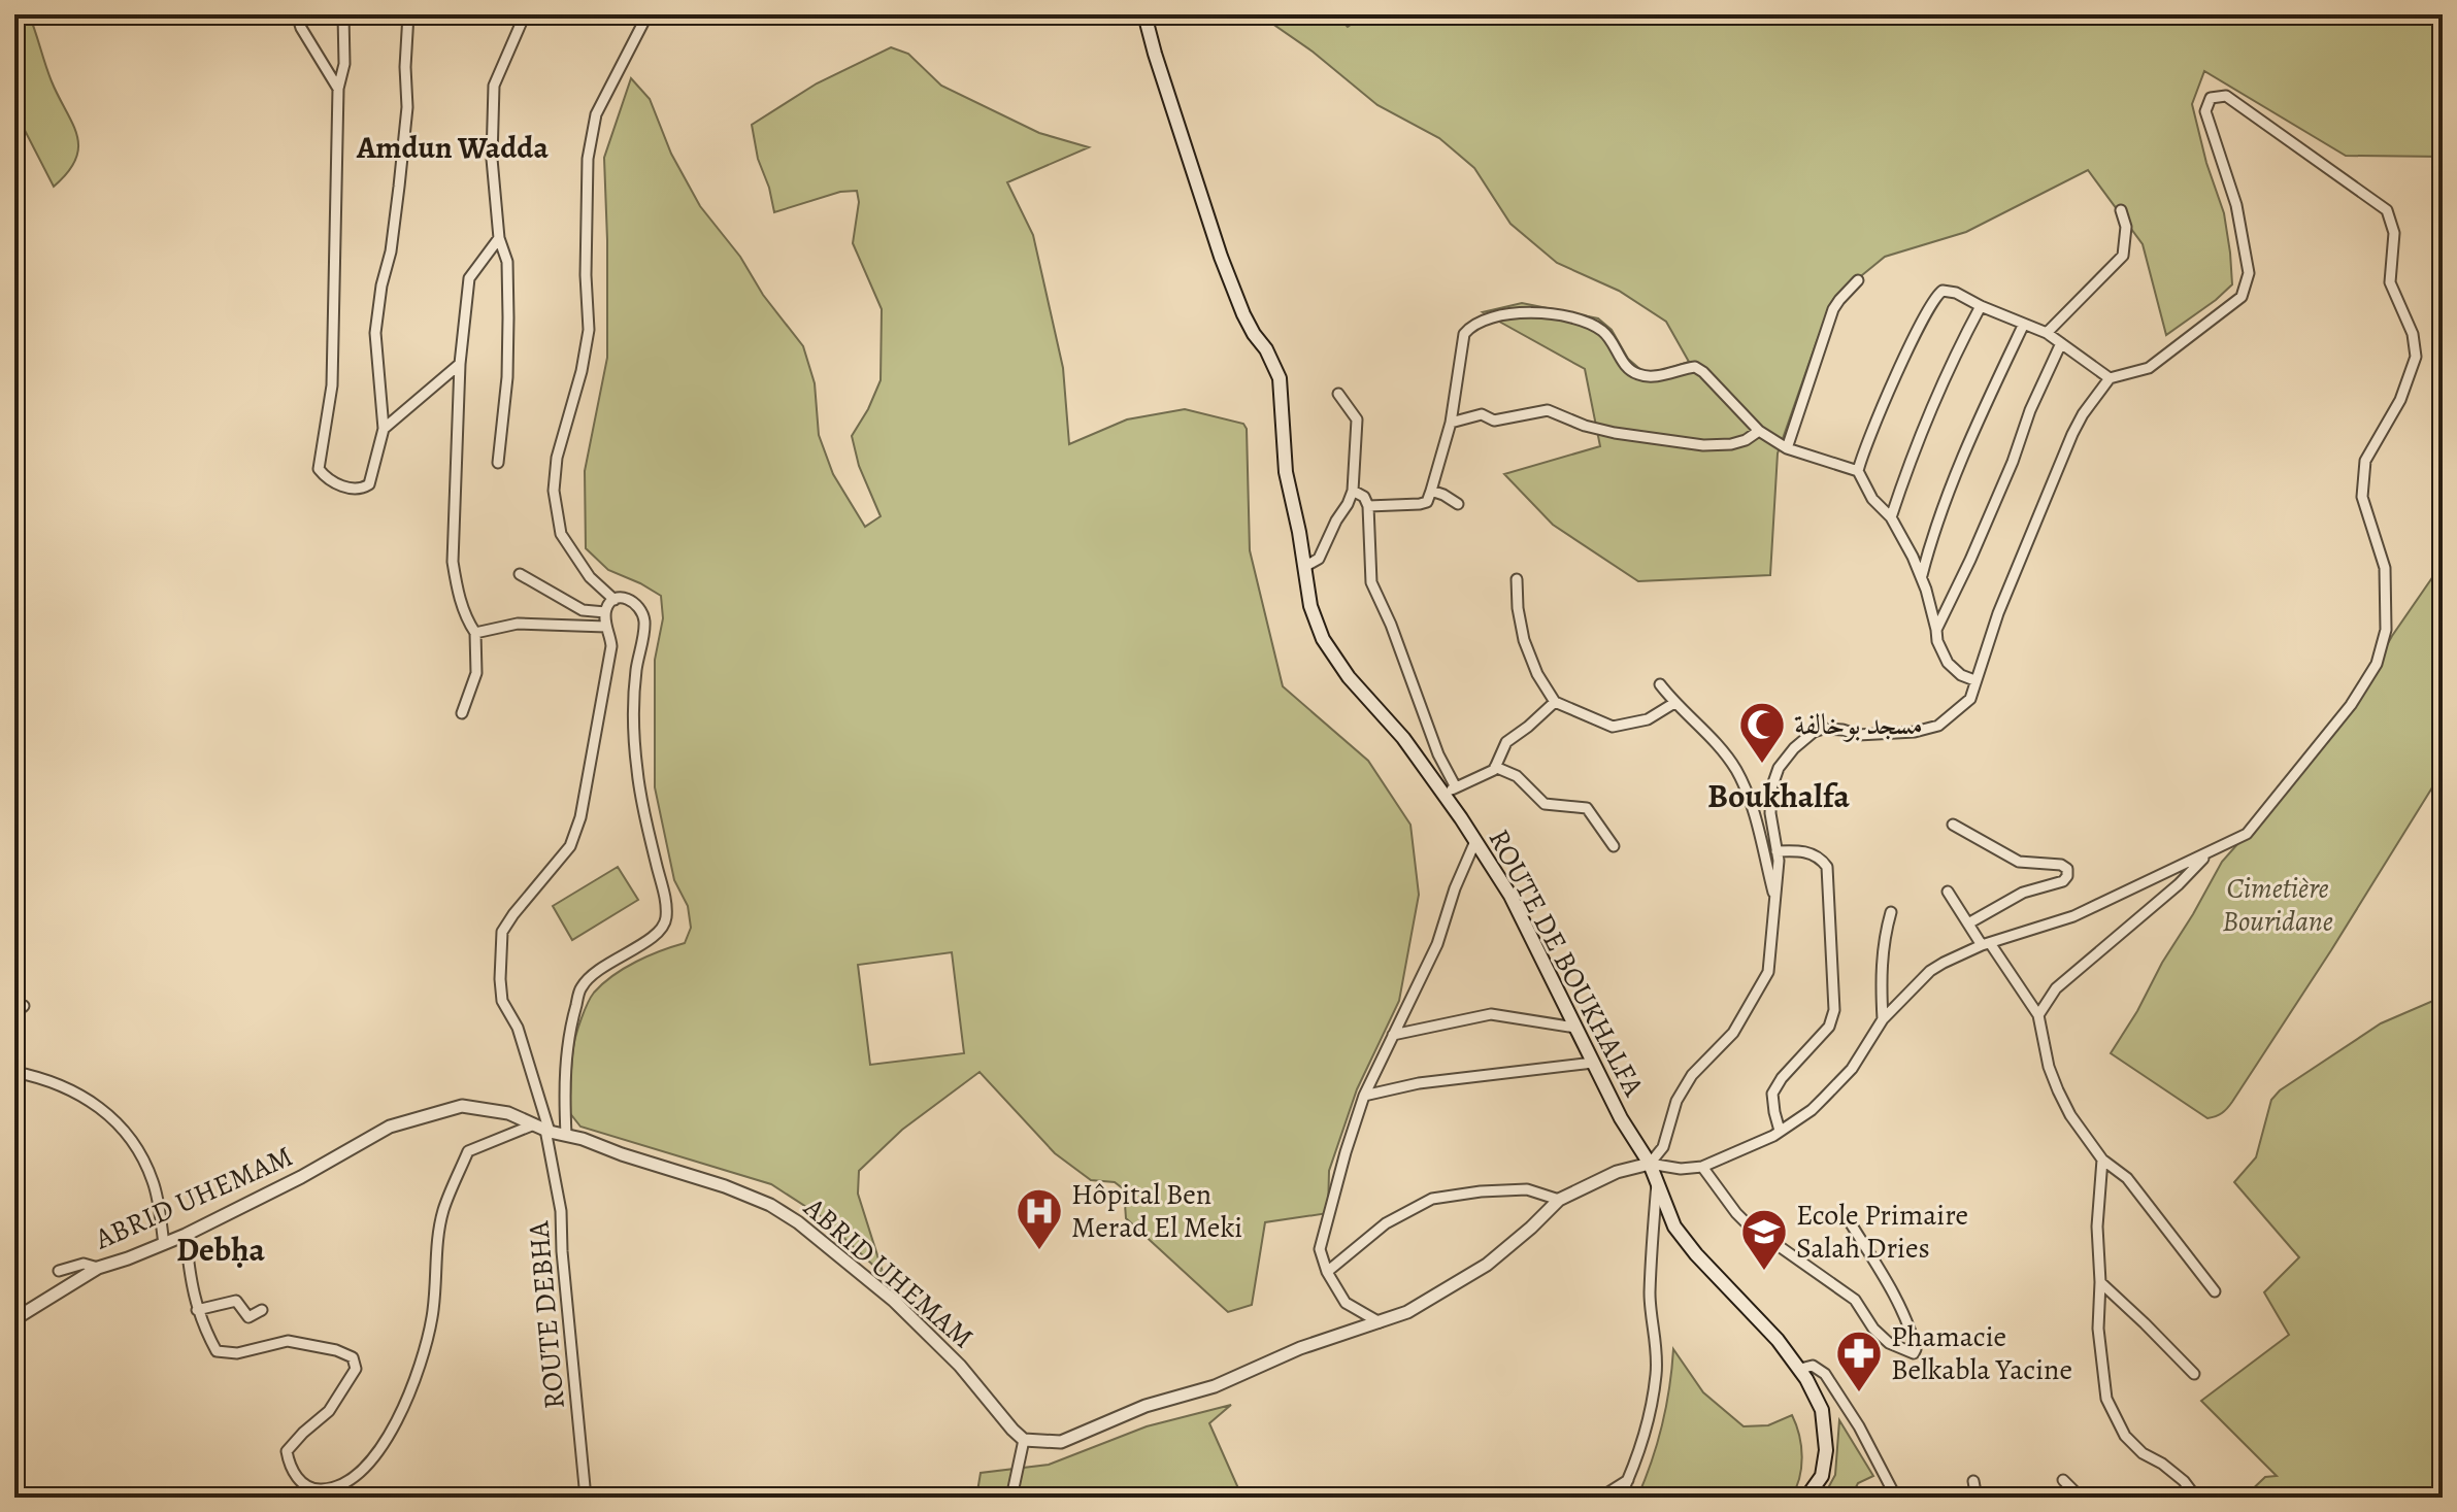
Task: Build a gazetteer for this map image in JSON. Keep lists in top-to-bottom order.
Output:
{
  "streets": {
    "main road": ["ROUTE DE BOUKHALFA"],
    "street": ["ABRID UHEMAM", "ROUTE DEBHA"]
  },
  "crossings": [
    ["ABRID UHEMAM", "ROUTE DEBHA"]
  ],
  "districts": ["Amdun Wadda", "Boukhalfa", "Debḥa"],
  "parks": ["Cimetière Bouridane"],
  "places": {
    "mosque": ["مسجد بوخالفة"],
    "hospital": ["Hôpital Ben Merad El Meki"],
    "school or university": ["Ecole Primaire Salah Dries"],
    "pharmacy": ["Phamacie Belkabla Yacine"]
  }
}
